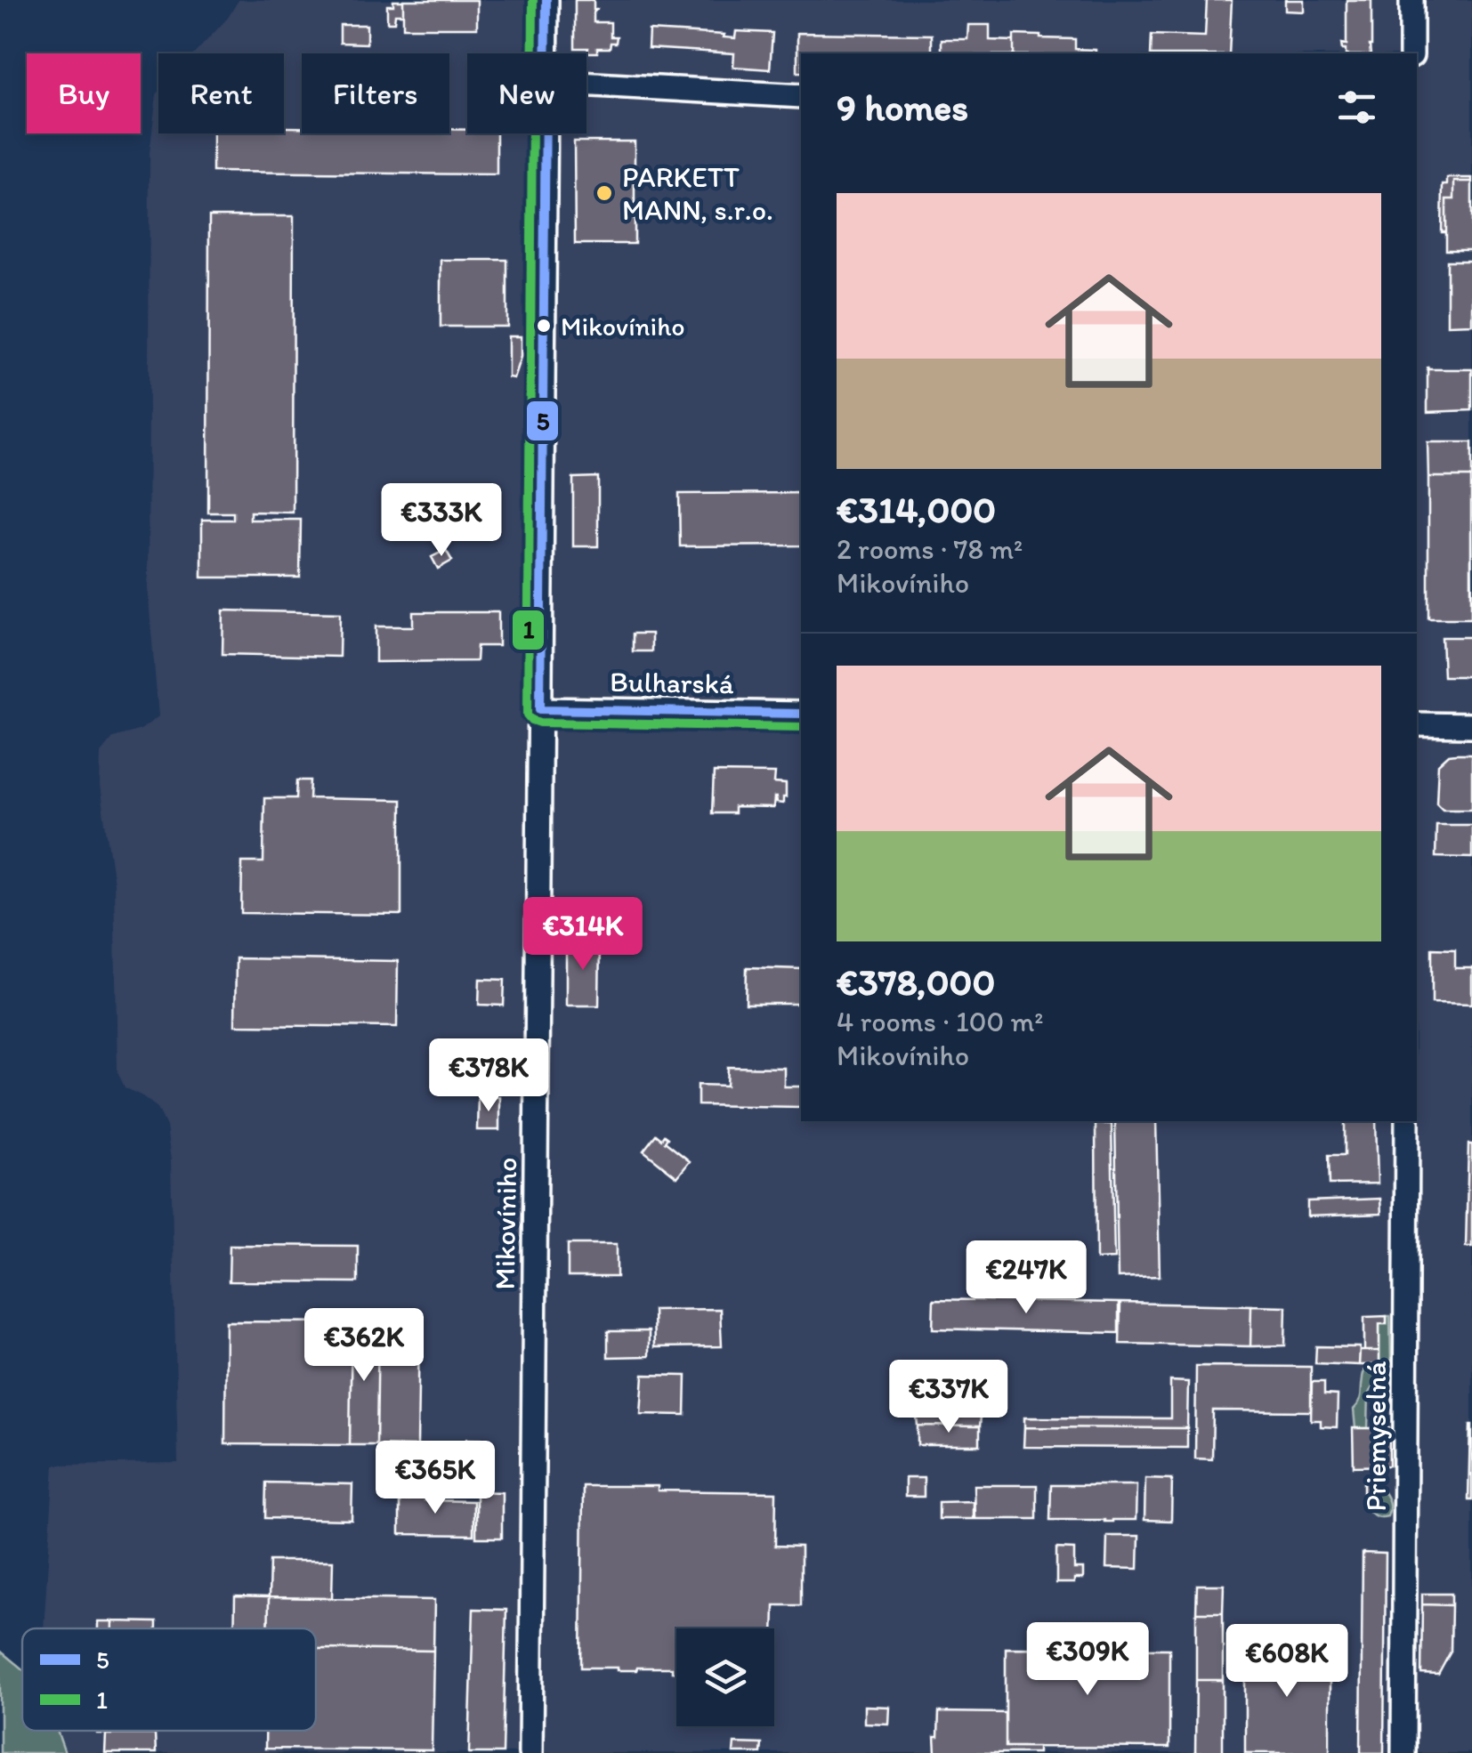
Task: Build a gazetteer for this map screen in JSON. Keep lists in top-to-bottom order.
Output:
{
  "streets": {
    "street": ["Bulharská", "Mikovíniho", "Priemyselná"]
  },
  "crossings": [
    ["Bulharská", "Mikovíniho"]
  ],
  "places": ["PARKETT MANN, s.r.o.", "Mikovíniho"],
  "lines": ["transit line 5", "transit line 1"],
  "legend": ["5", "1"],
  "page": {
    "chip": [
      "Buy",
      "Rent",
      "Filters",
      "New"
    ],
    "heading": "9 homes",
    "list": [
      {
        "name": "€314,000",
        "note": "2 rooms · 78 m² · Mikovíniho"
      },
      {
        "name": "€378,000",
        "note": "4 rooms · 100 m² · Mikovíniho"
      }
    ],
    "price": [
      "€333K",
      "€314K",
      "€378K",
      "€247K",
      "€362K",
      "€337K",
      "€365K",
      "€309K",
      "€608K"
    ]
  }
}
